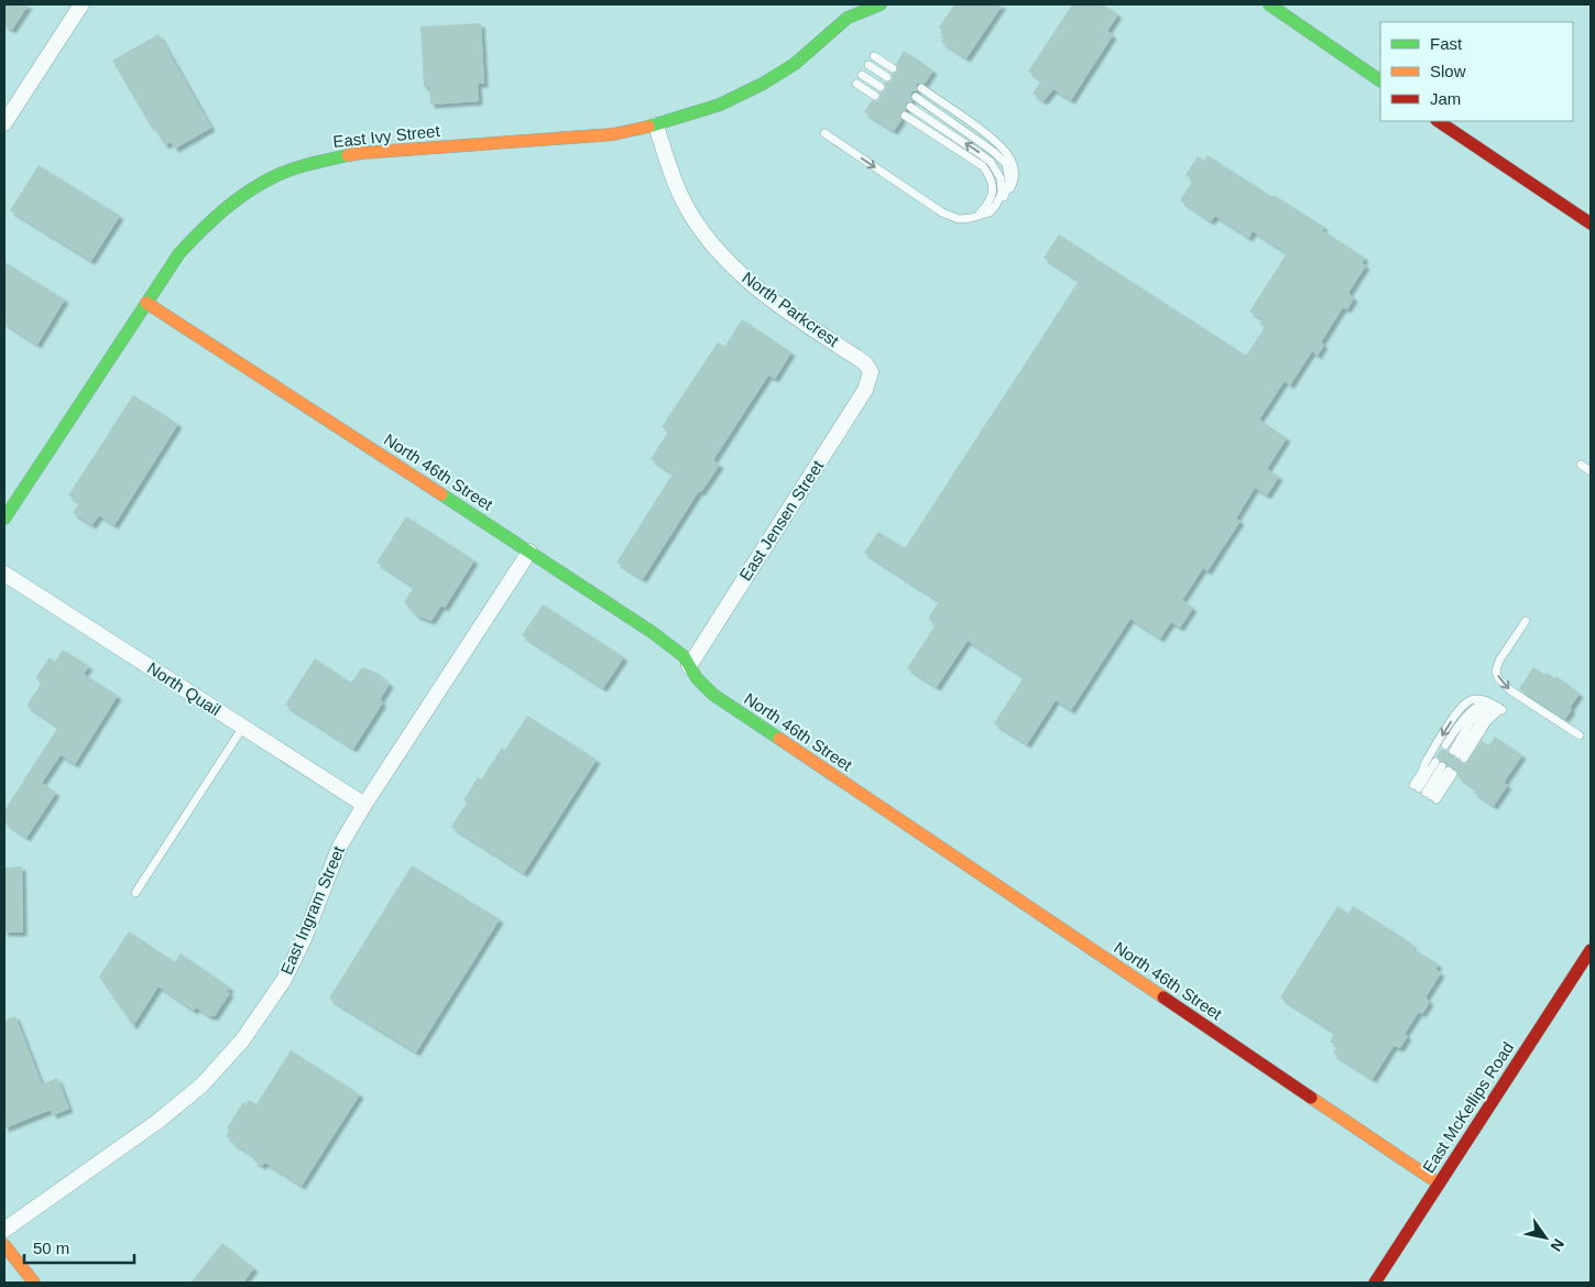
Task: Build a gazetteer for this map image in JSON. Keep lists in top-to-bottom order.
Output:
{
  "streets": {
    "street": [
      "East Ivy Street",
      "North Parkcrest",
      "North 46th Street",
      "East Jensen Street",
      "North Quail",
      "East Ingram Street",
      "East McKellips Road"
    ]
  },
  "crossings": [
    ["East Ivy Street", "North Parkcrest"],
    ["East Ivy Street", "North 46th Street"],
    ["North Parkcrest", "East Jensen Street"],
    ["North 46th Street", "East Jensen Street"],
    ["North 46th Street", "East Ingram Street"],
    ["North 46th Street", "East McKellips Road"],
    ["North Quail", "East Ingram Street"]
  ],
  "legend": ["Fast", "Slow", "Jam"],
  "scale_bar": "50 m",
  "north": "bottom right"
}
